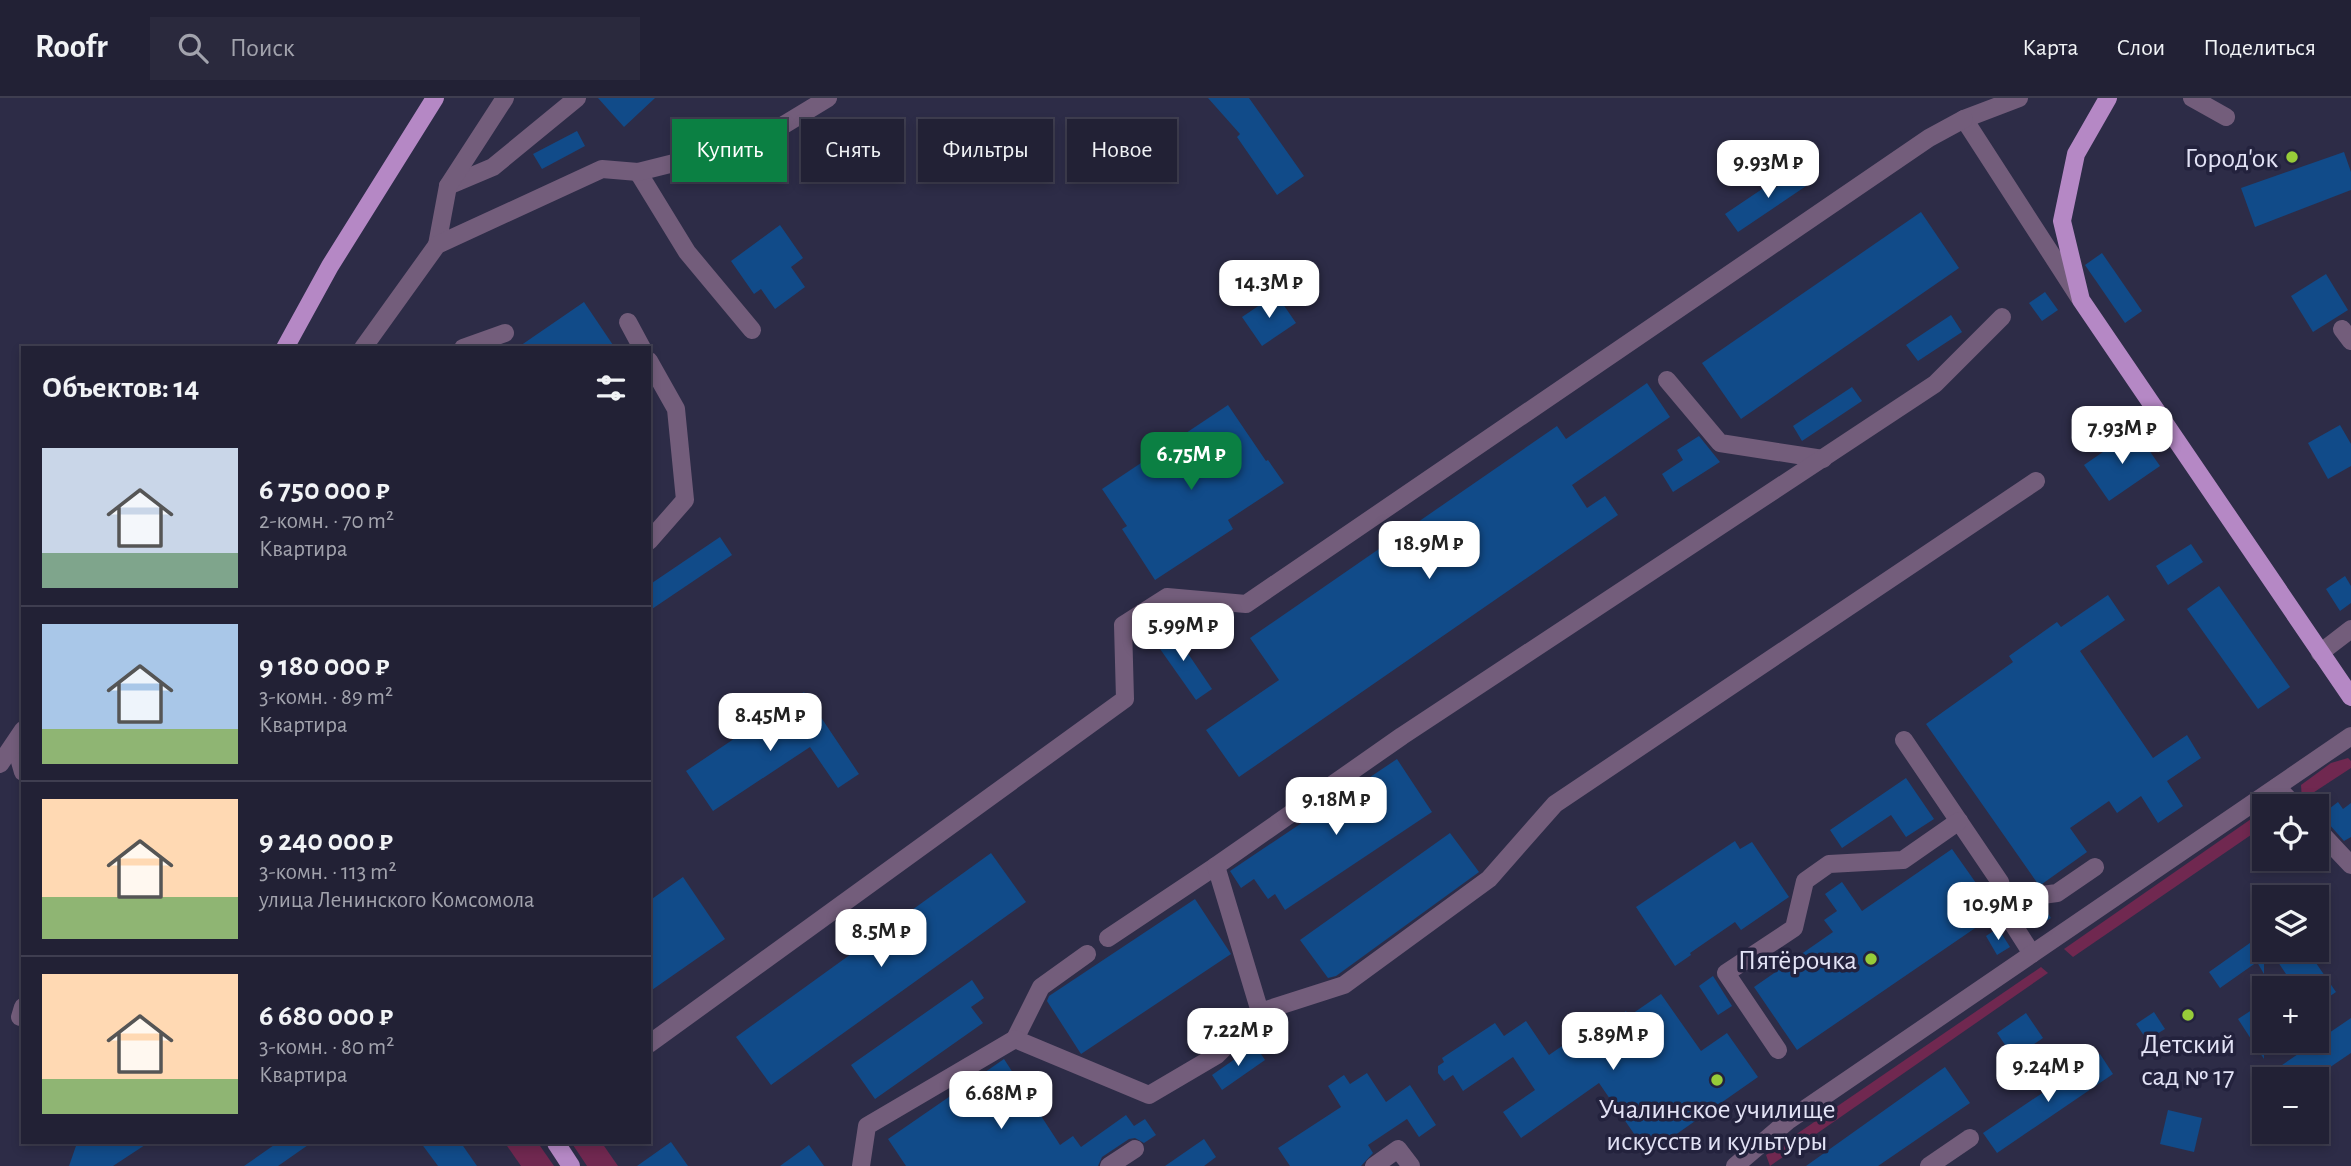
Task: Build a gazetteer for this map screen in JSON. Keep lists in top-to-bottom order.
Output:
{
  "places": [
    "Город'ок",
    "Пятёрочка",
    "Детский сад № 17",
    "Учалинское училище искусств и культуры"
  ],
  "page": {
    "header": "Roofr",
    "search": "Поиск",
    "nav": ["Карта", "Слои", "Поделиться"],
    "chip": [
      "Купить",
      "Снять",
      "Фильтры",
      "Новое"
    ],
    "price": [
      "9.93M ₽",
      "14.3M ₽",
      "7.93M ₽",
      "6.75M ₽",
      "18.9M ₽",
      "5.99M ₽",
      "8.45M ₽",
      "9.18M ₽",
      "10.9M ₽",
      "8.5M ₽",
      "7.22M ₽",
      "5.89M ₽",
      "9.24M ₽",
      "6.68M ₽"
    ],
    "heading": "Объектов: 14",
    "list": [
      {
        "name": "6 750 000 ₽",
        "note": "2-комн. · 70 m² · Квартира"
      },
      {
        "name": "9 180 000 ₽",
        "note": "3-комн. · 89 m² · Квартира"
      },
      {
        "name": "9 240 000 ₽",
        "note": "3-комн. · 113 m² · улица Ленинского Комсомола"
      },
      {
        "name": "6 680 000 ₽",
        "note": "3-комн. · 80 m² · Квартира"
      }
    ],
    "map_buttons": ["+", "−"]
  }
}
